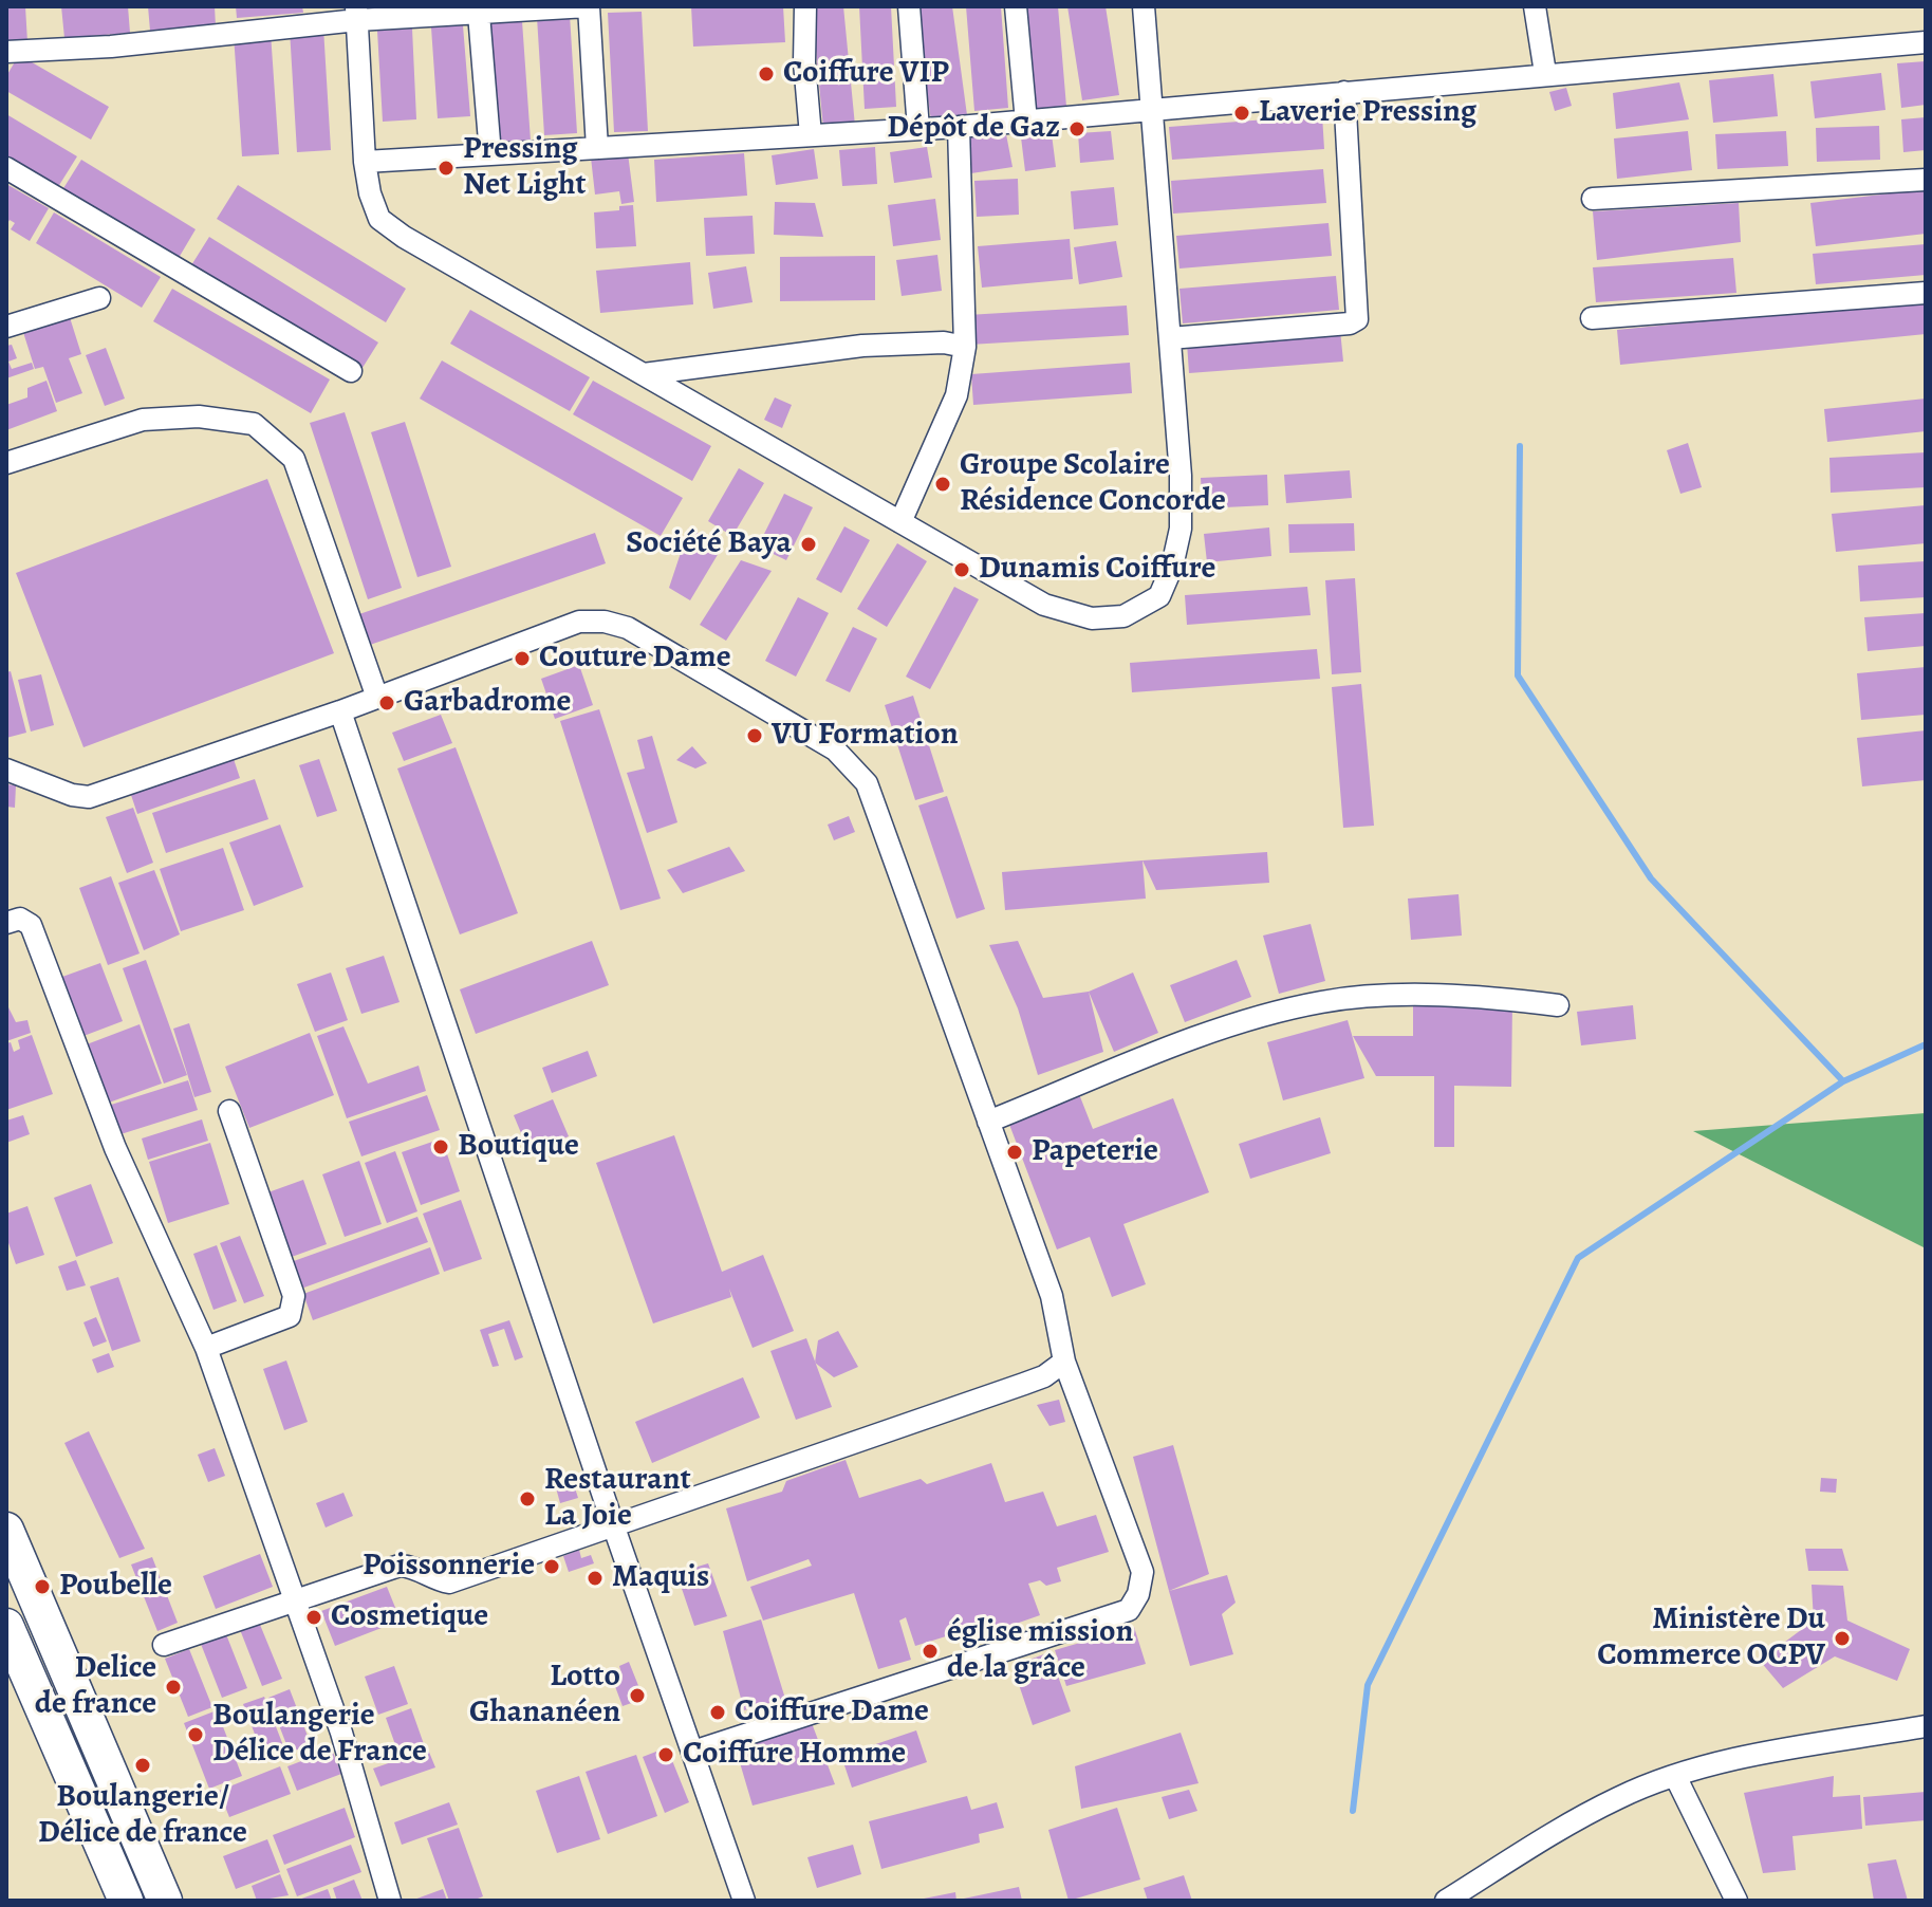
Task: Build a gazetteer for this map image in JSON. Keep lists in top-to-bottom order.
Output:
{
  "places": [
    "Coiffure VIP",
    "Laverie Pressing",
    "Dépôt de Gaz",
    "Pressing Net Light",
    "Groupe Scolaire Résidence Concorde",
    "Société Baya",
    "Dunamis Coiffure",
    "Couture Dame",
    "Garbadrome",
    "VU Formation",
    "Boutique",
    "Papeterie",
    "Restaurant La Joie",
    "Poissonnerie",
    "Maquis",
    "Poubelle",
    "Cosmetique",
    "Ministère Du Commerce OCPV",
    "église mission de la grâce",
    "Delice de france",
    "Lotto Ghananéen",
    "Coiffure Dame",
    "Boulangerie Délice de France",
    "Coiffure Homme",
    "Boulangerie/ Délice de france"
  ]
}
